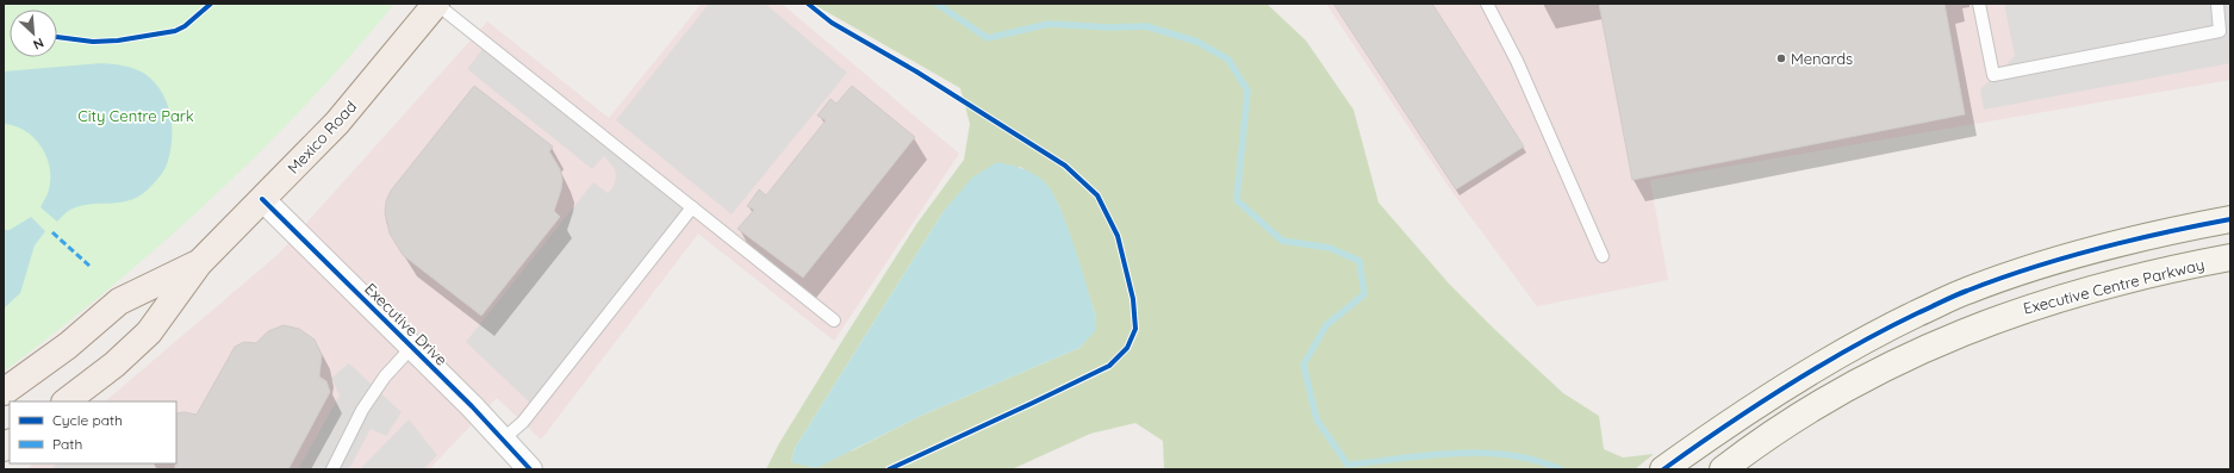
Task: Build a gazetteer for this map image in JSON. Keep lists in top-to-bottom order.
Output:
{
  "streets": {
    "main road": ["Mexico Road"],
    "street": ["Executive Centre Parkway", "Executive Drive"]
  },
  "crossings": [
    ["Mexico Road", "Executive Drive"]
  ],
  "parks": ["City Centre Park"],
  "places": ["Menards"],
  "legend": ["Cycle path", "Path"],
  "north": "bottom right"
}
